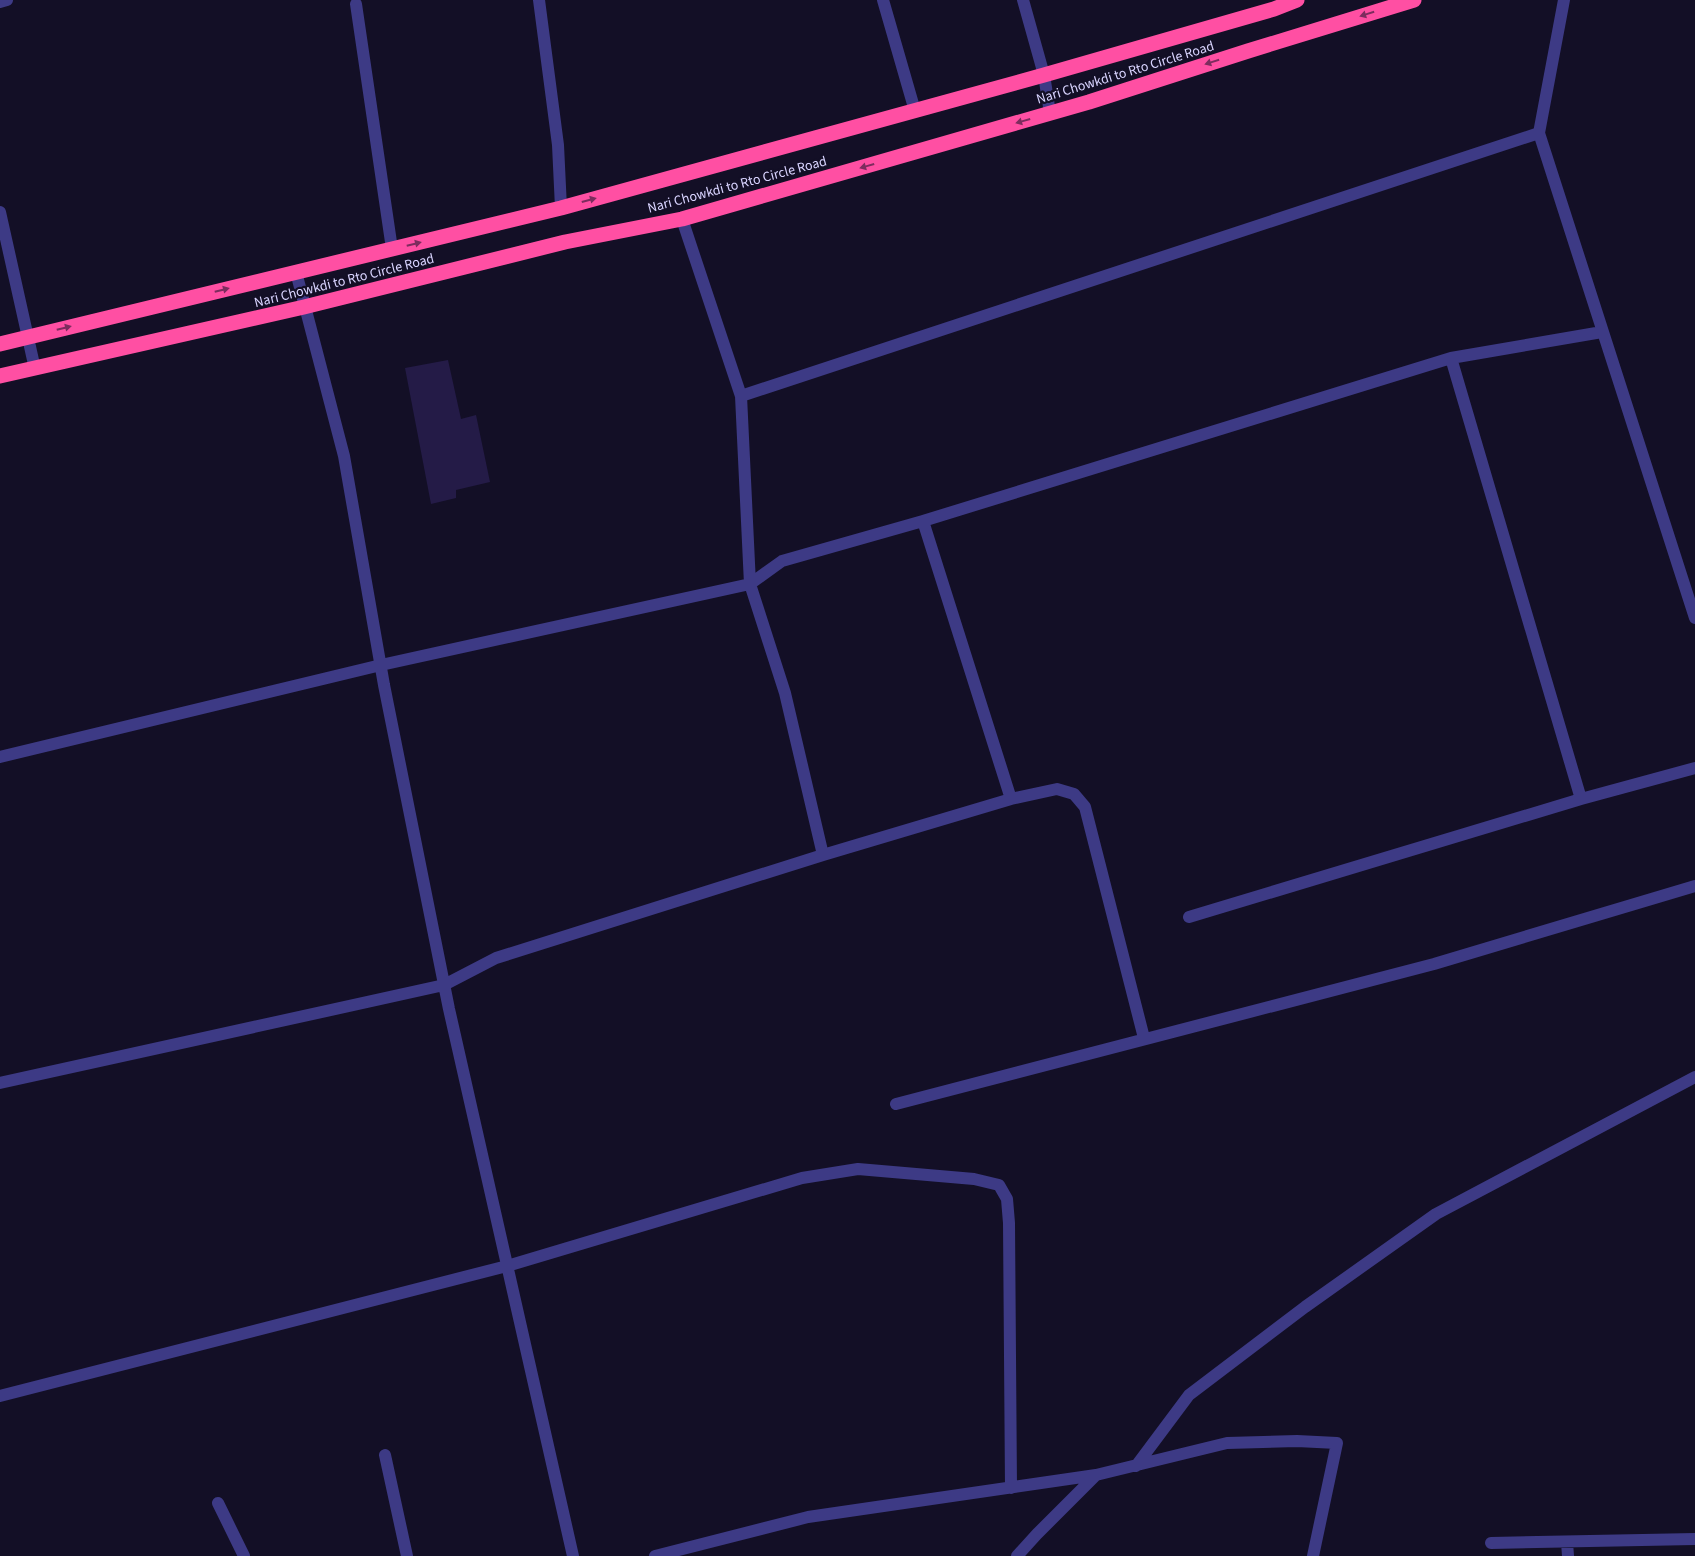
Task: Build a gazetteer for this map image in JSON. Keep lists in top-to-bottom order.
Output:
{
  "streets": {
    "highway": ["Nari Chowkdi to Rto Circle Road"]
  }
}
